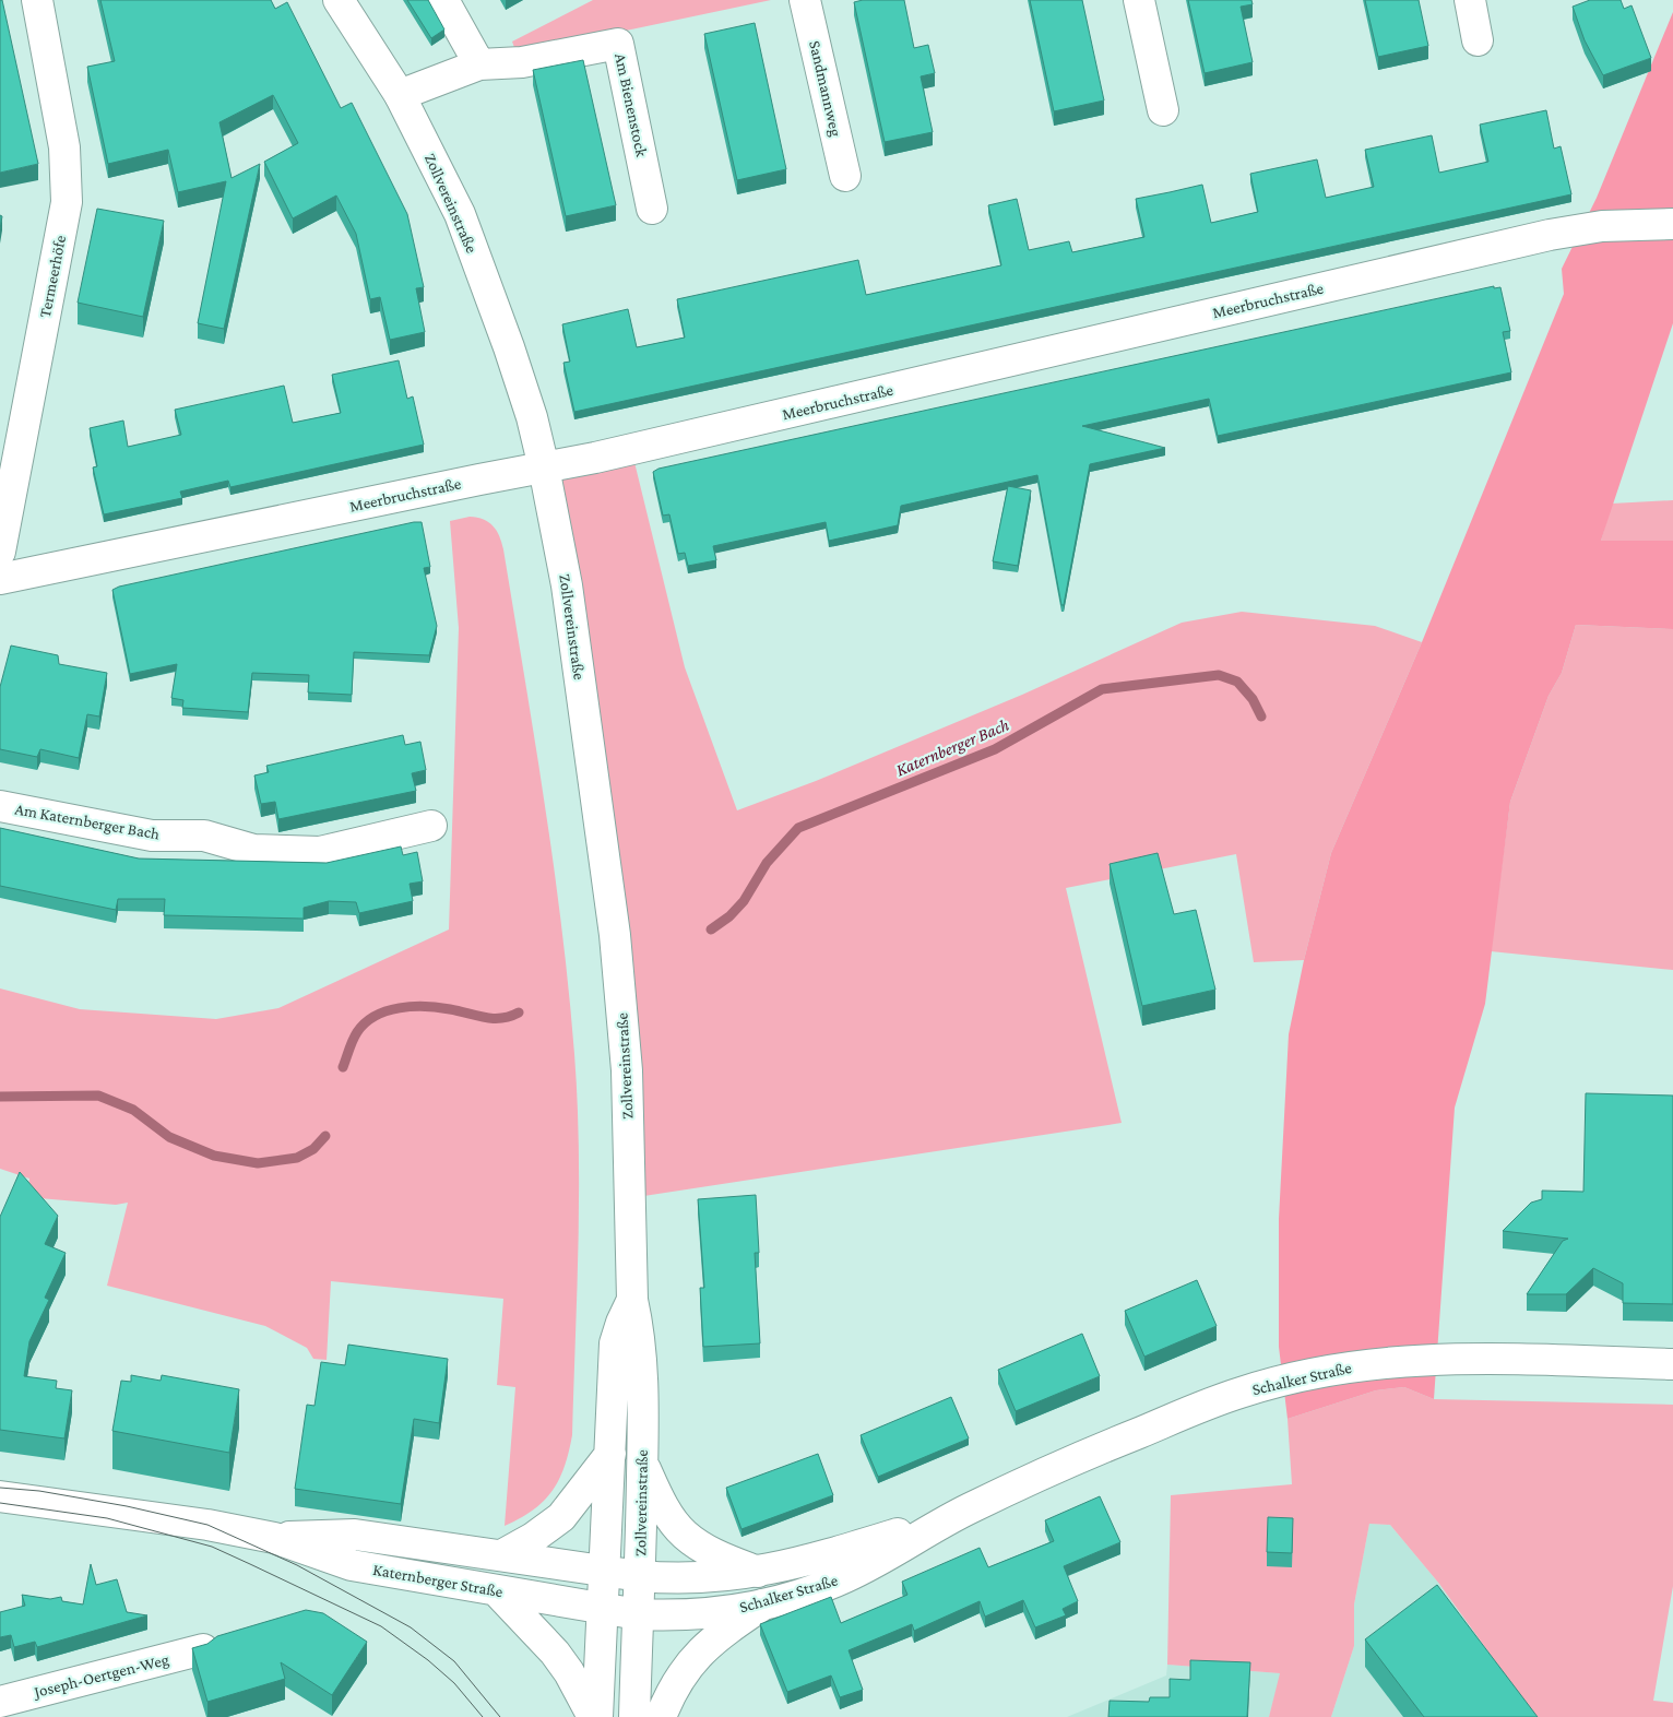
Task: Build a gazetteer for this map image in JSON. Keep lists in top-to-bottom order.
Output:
{
  "streets": {
    "street": [
      "Sandmannweg",
      "Am Bienenstock",
      "Zollvereinstraße",
      "Termeerhöfe",
      "Meerbruchstraße",
      "Am Katernberger Bach",
      "Schalker Straße",
      "Katernberger Straße",
      "Joseph-Oertgen-Weg"
    ]
  },
  "crossings": [
    ["Am Bienenstock", "Zollvereinstraße"],
    ["Zollvereinstraße", "Meerbruchstraße"],
    ["Zollvereinstraße", "Schalker Straße"],
    ["Zollvereinstraße", "Katernberger Straße"],
    ["Schalker Straße", "Katernberger Straße"]
  ],
  "water": ["Katernberger Bach"]
}
